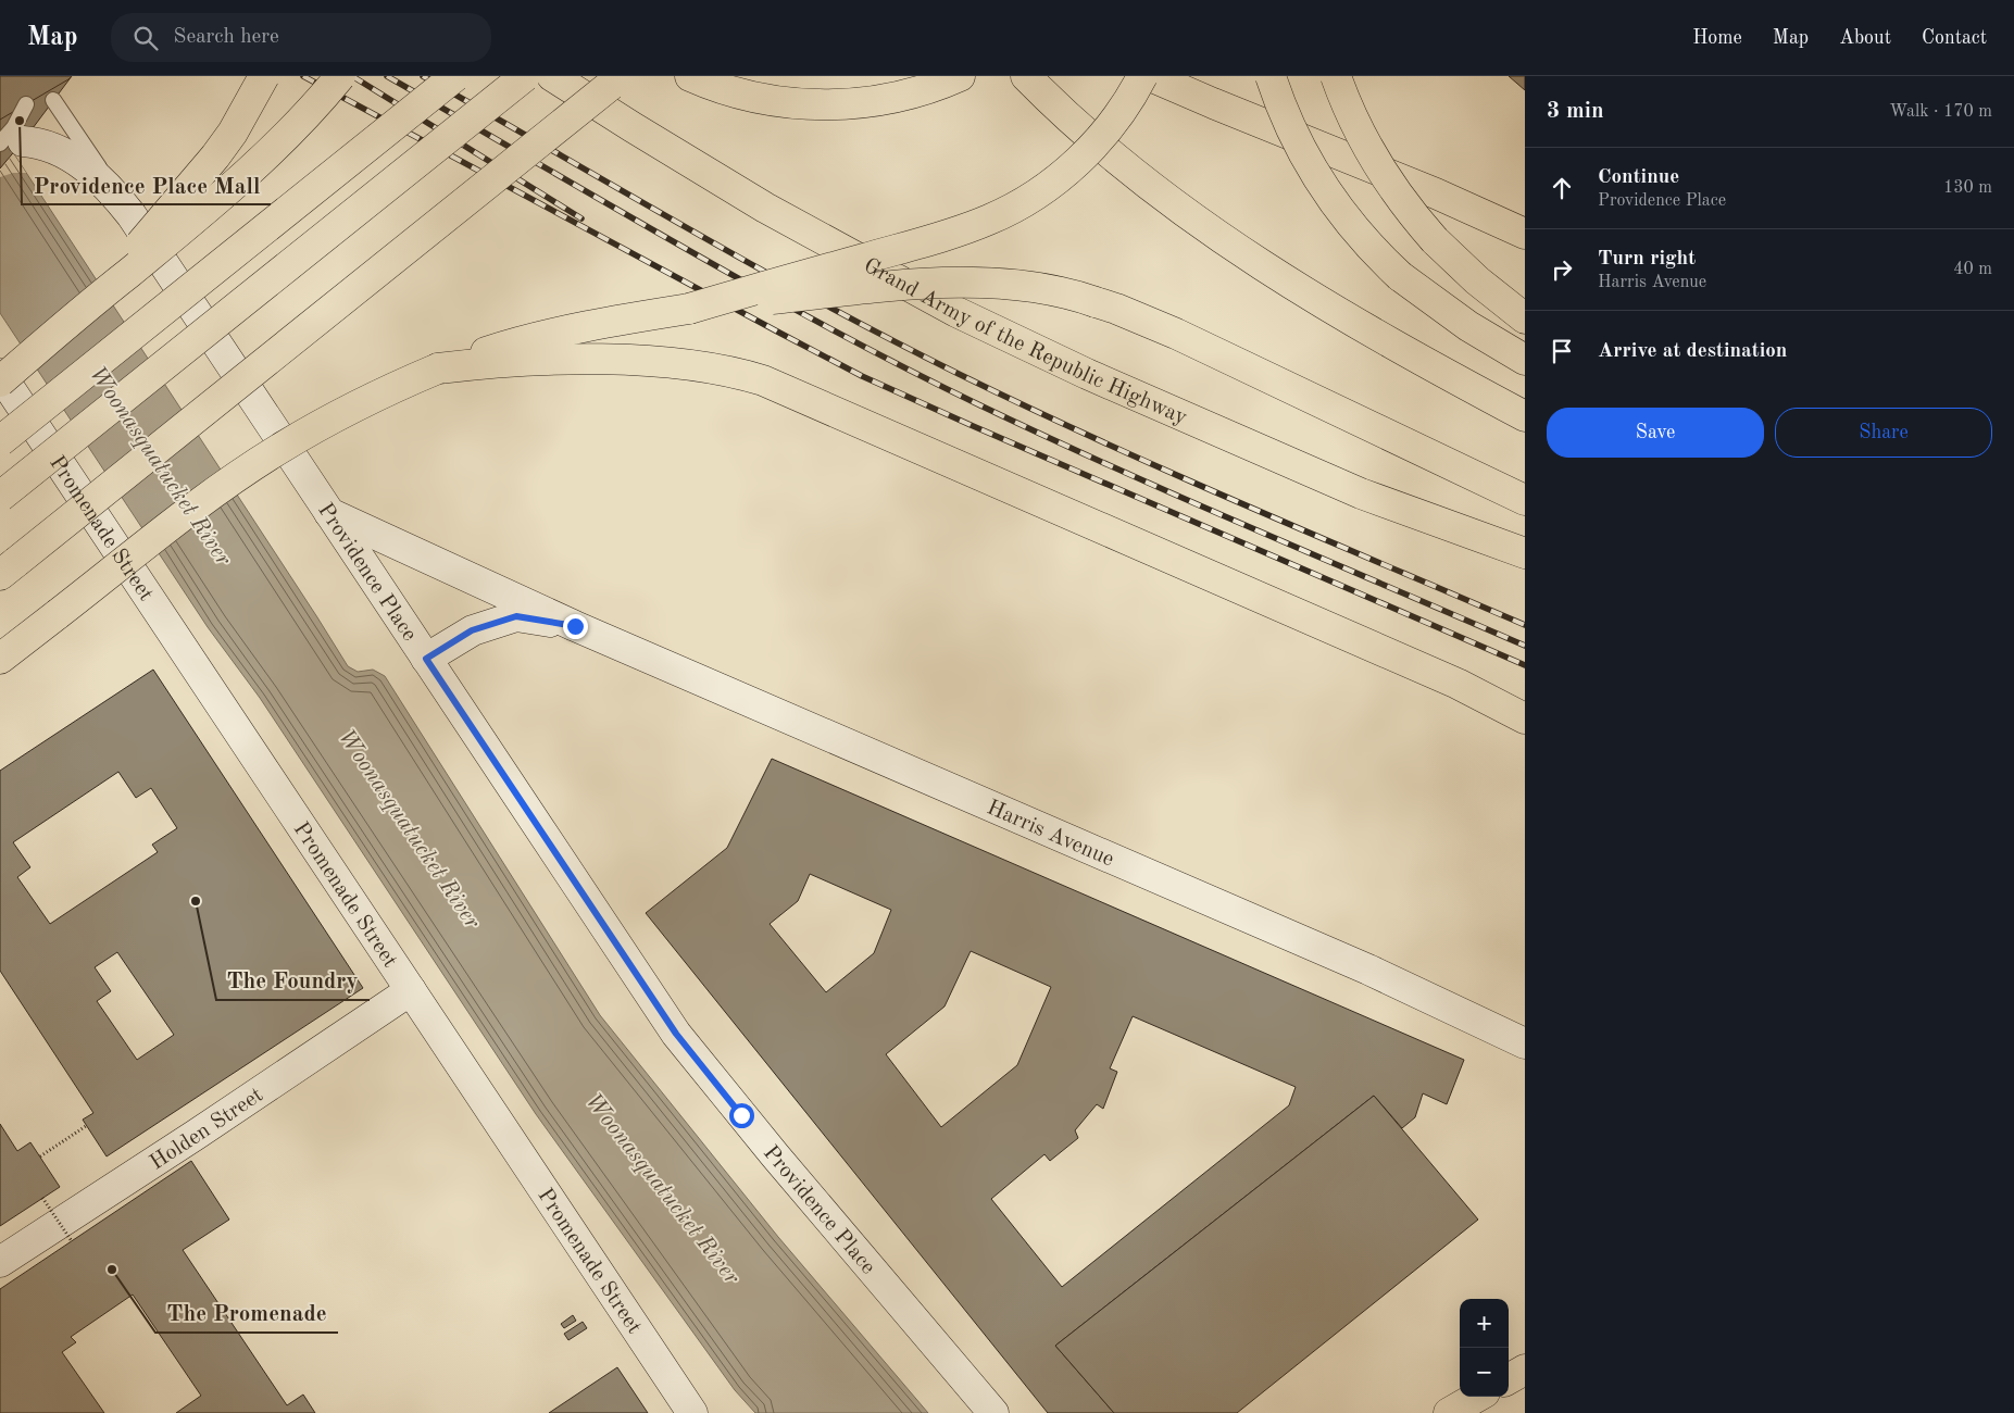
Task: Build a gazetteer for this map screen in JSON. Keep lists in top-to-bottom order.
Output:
{
  "streets": {
    "highway": ["Grand Army of the Republic Highway"],
    "main road": [
      "Promenade Street",
      "Providence Place",
      "Harris Avenue",
      "Holden Street"
    ]
  },
  "crossings": [
    ["Promenade Street", "Holden Street"],
    ["Providence Place", "Harris Avenue"]
  ],
  "water": ["Woonasquatucket River"],
  "places": ["Providence Place Mall", "The Foundry", "The Promenade"],
  "page": {
    "header": "Map",
    "search": "Search here",
    "nav": [
      "Home",
      "Map",
      "About",
      "Contact"
    ],
    "heading": ["3 min", "Walk · 170 m"],
    "list": [
      ["Continue", "Providence Place", "130 m"],
      ["Turn right", "Harris Avenue", "40 m"],
      "Arrive at destination"
    ],
    "buttons": ["Save", "Share"],
    "map_buttons": ["+", "−"]
  }
}
